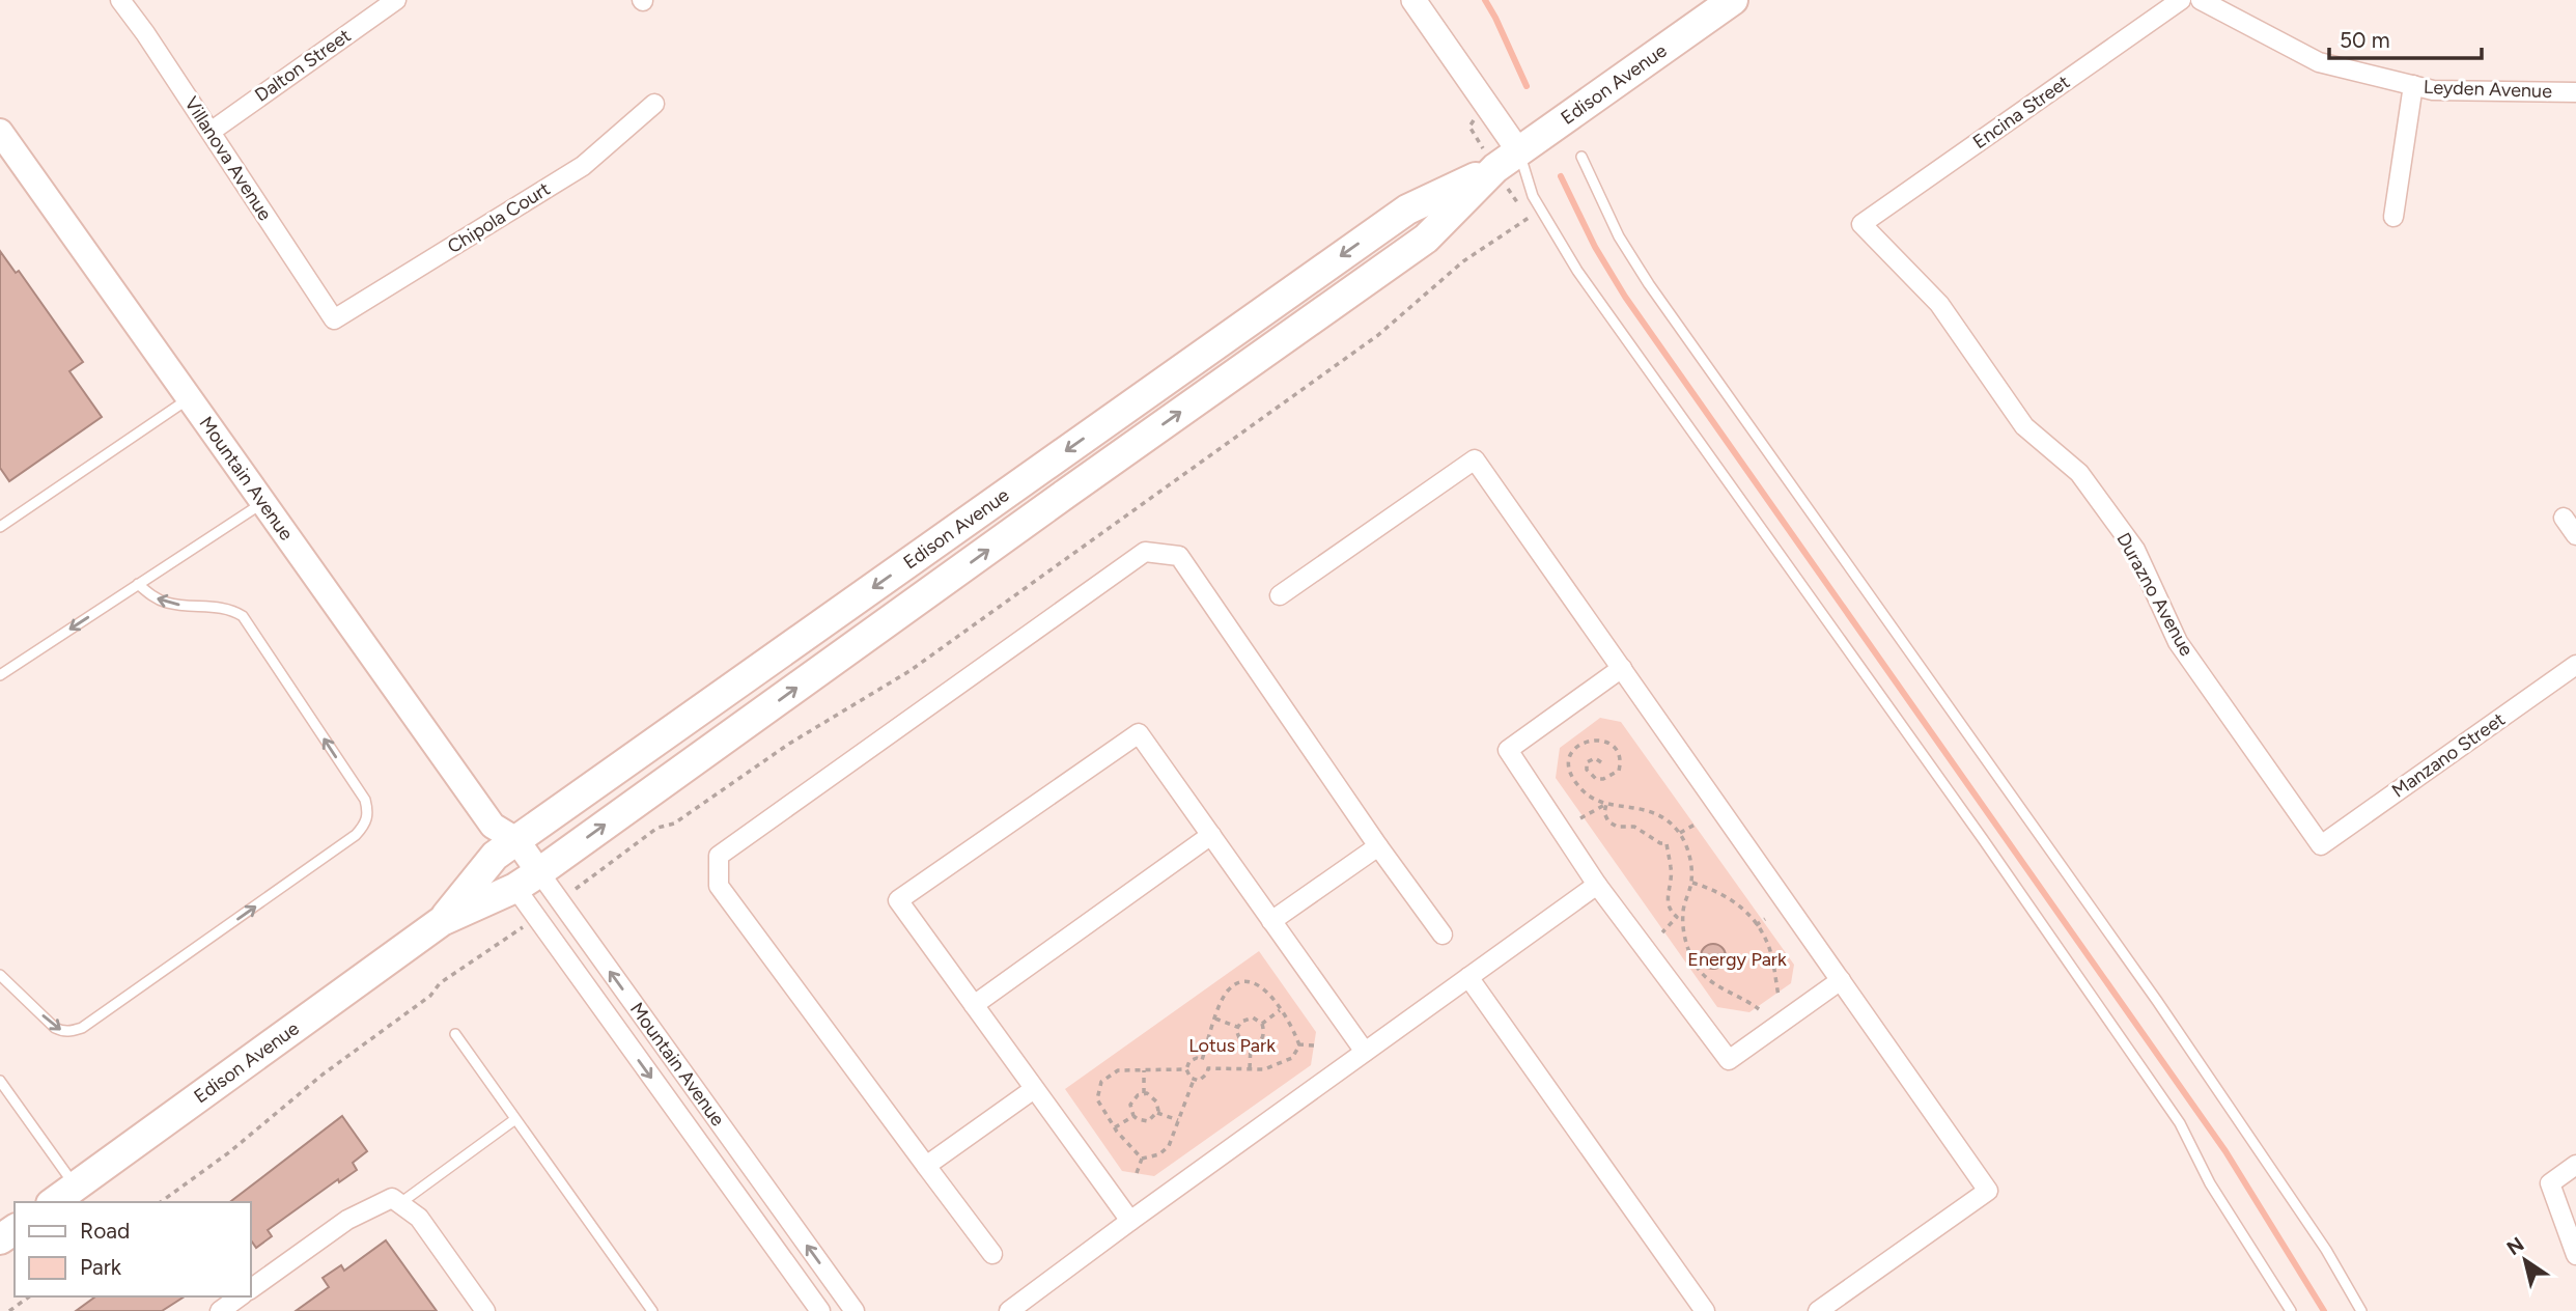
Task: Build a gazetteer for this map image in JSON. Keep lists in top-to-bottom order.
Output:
{
  "streets": {
    "main road": ["Edison Avenue", "Mountain Avenue"],
    "street": [
      "Dalton Street",
      "Leyden Avenue",
      "Encina Street",
      "Villanova Avenue",
      "Chipola Court",
      "Durazno Avenue",
      "Manzano Street"
    ]
  },
  "crossings": [
    ["Dalton Street", "Villanova Avenue"],
    ["Edison Avenue", "Mountain Avenue"],
    ["Encina Street", "Durazno Avenue"],
    ["Villanova Avenue", "Chipola Court"],
    ["Durazno Avenue", "Manzano Street"]
  ],
  "parks": ["Energy Park", "Lotus Park"],
  "legend": ["Road", "Park"],
  "scale_bar": "50 m",
  "north": "top left"
}
